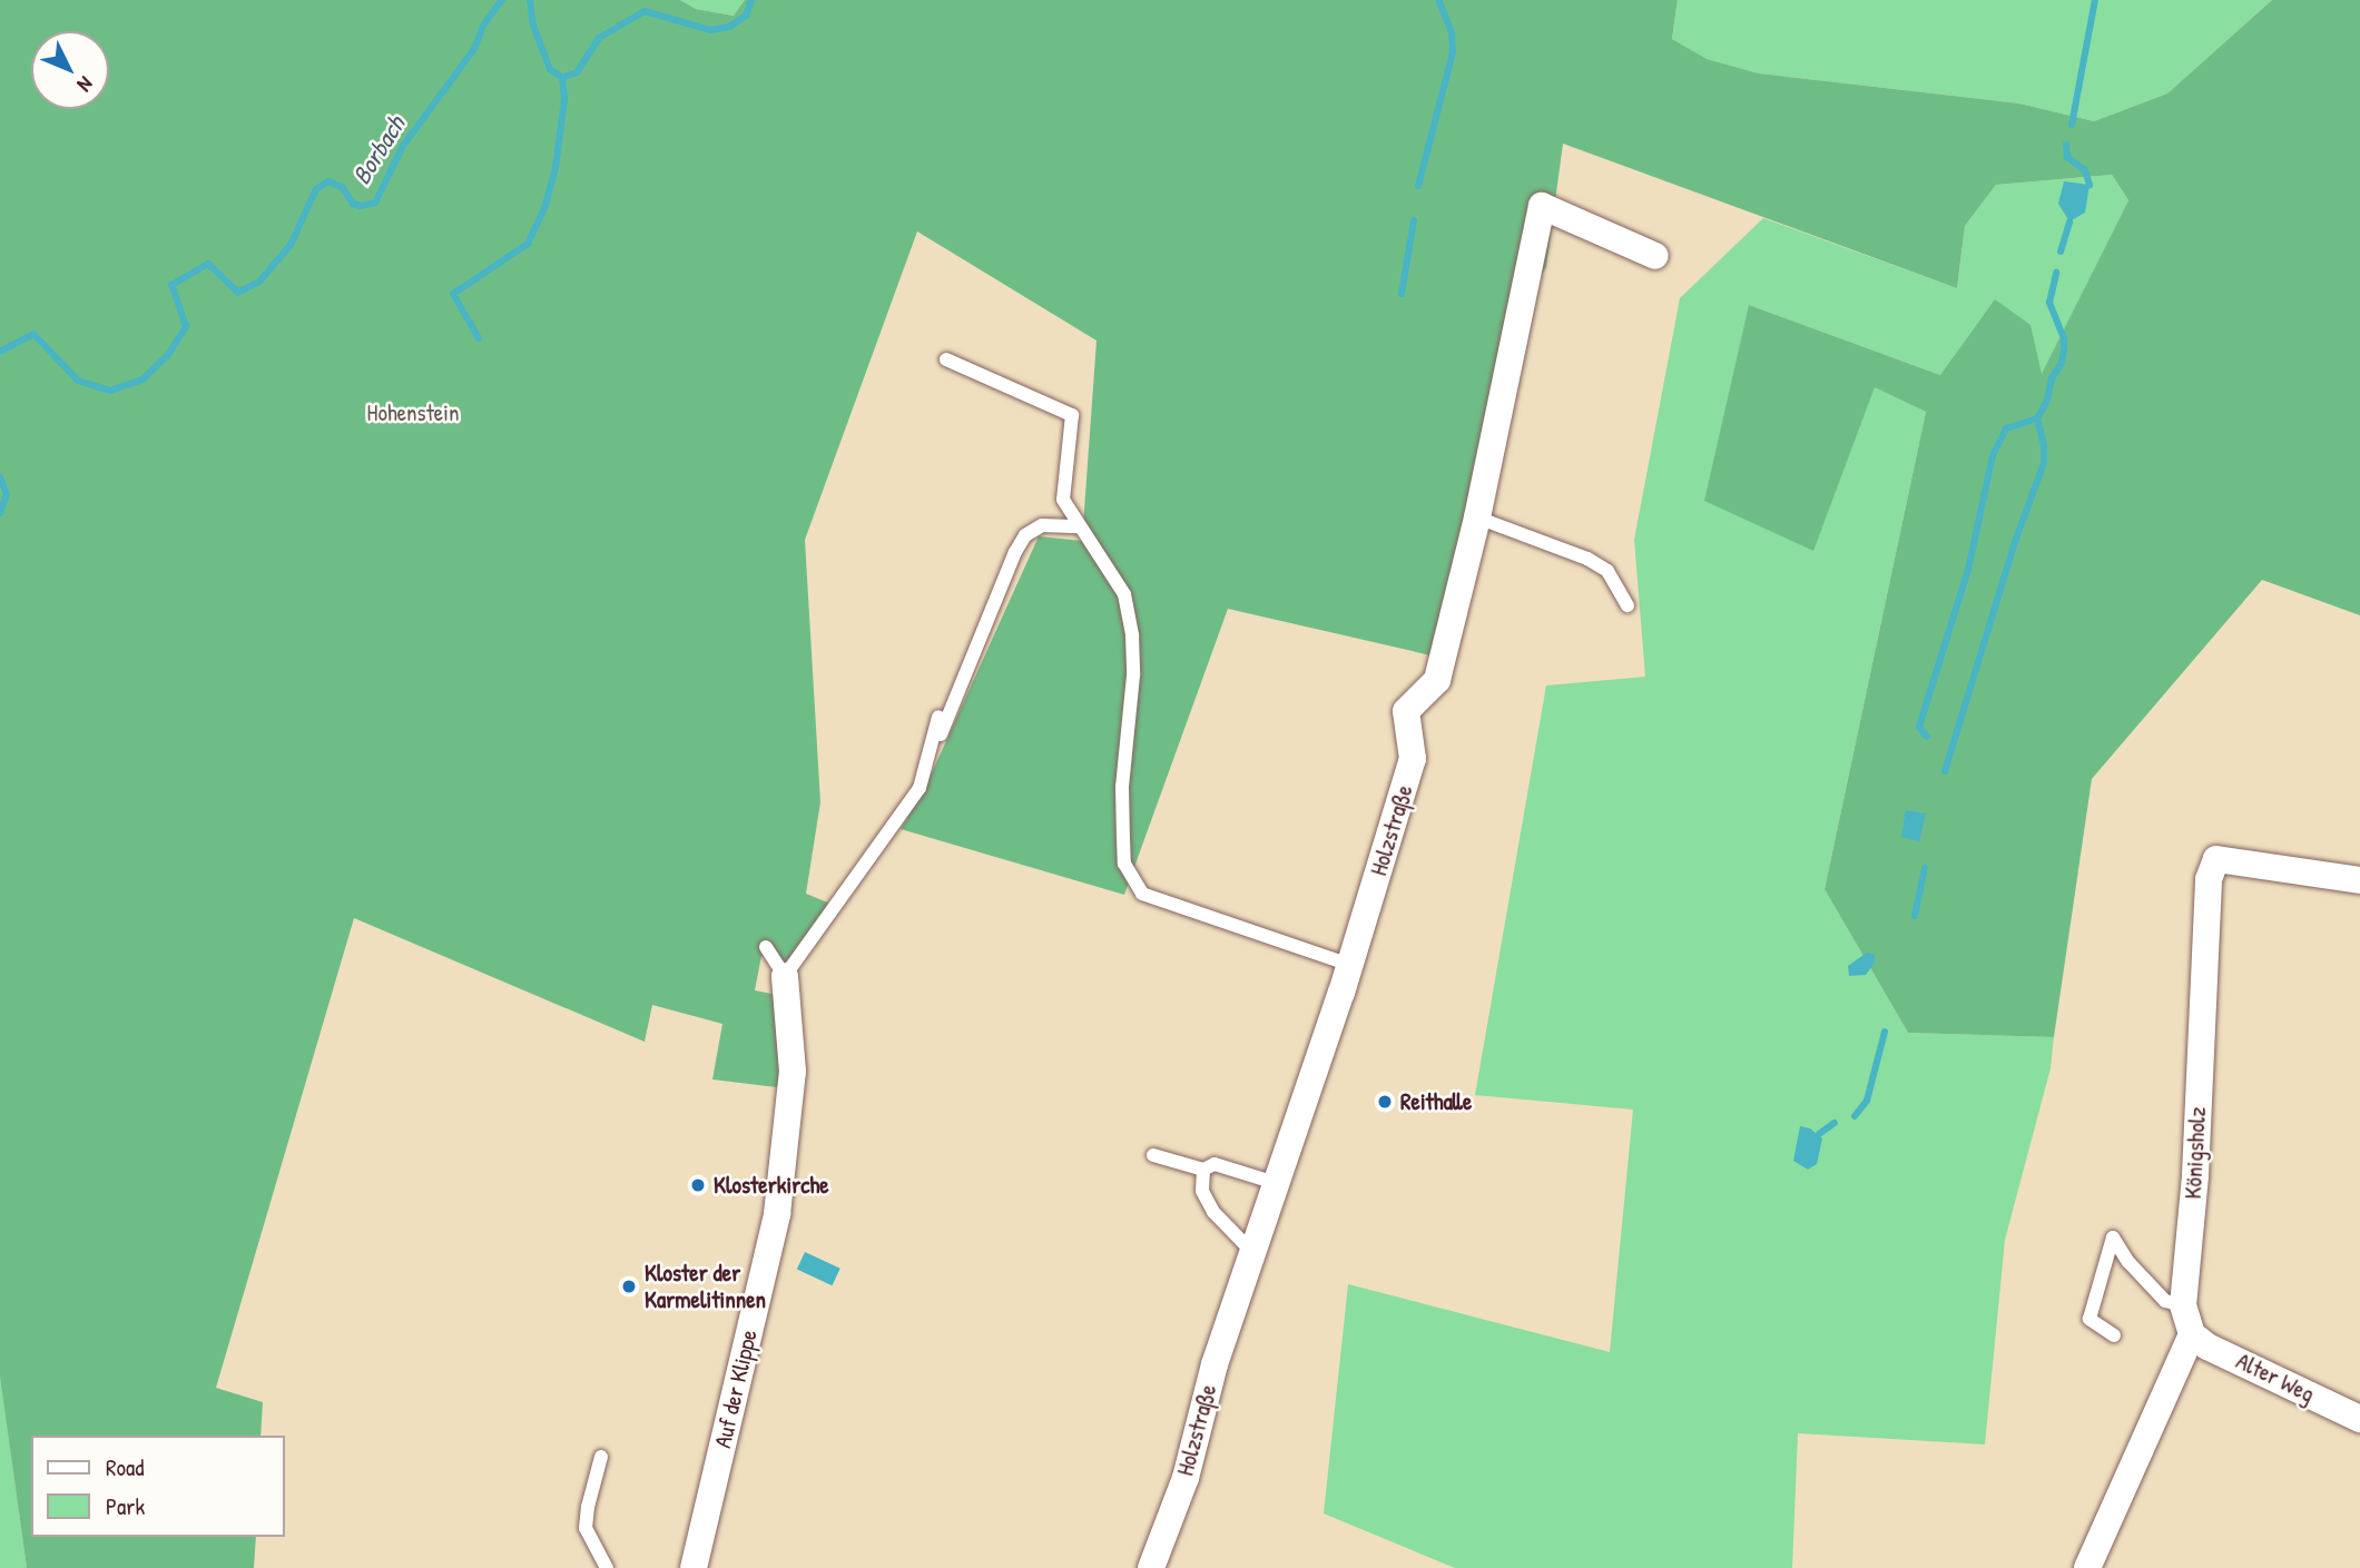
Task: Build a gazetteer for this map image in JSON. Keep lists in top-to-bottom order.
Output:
{
  "streets": {
    "street": [
      "Holzstraße",
      "Königsholz",
      "Alter Weg",
      "Auf der Klippe"
    ]
  },
  "crossings": [
    ["Königsholz", "Alter Weg"]
  ],
  "water": ["Borbach"],
  "parks": ["Hohenstein"],
  "places": ["Reithalle", "Klosterkirche", "Kloster der Karmelitinnen"],
  "legend": ["Road", "Park"],
  "north": "bottom right"
}
